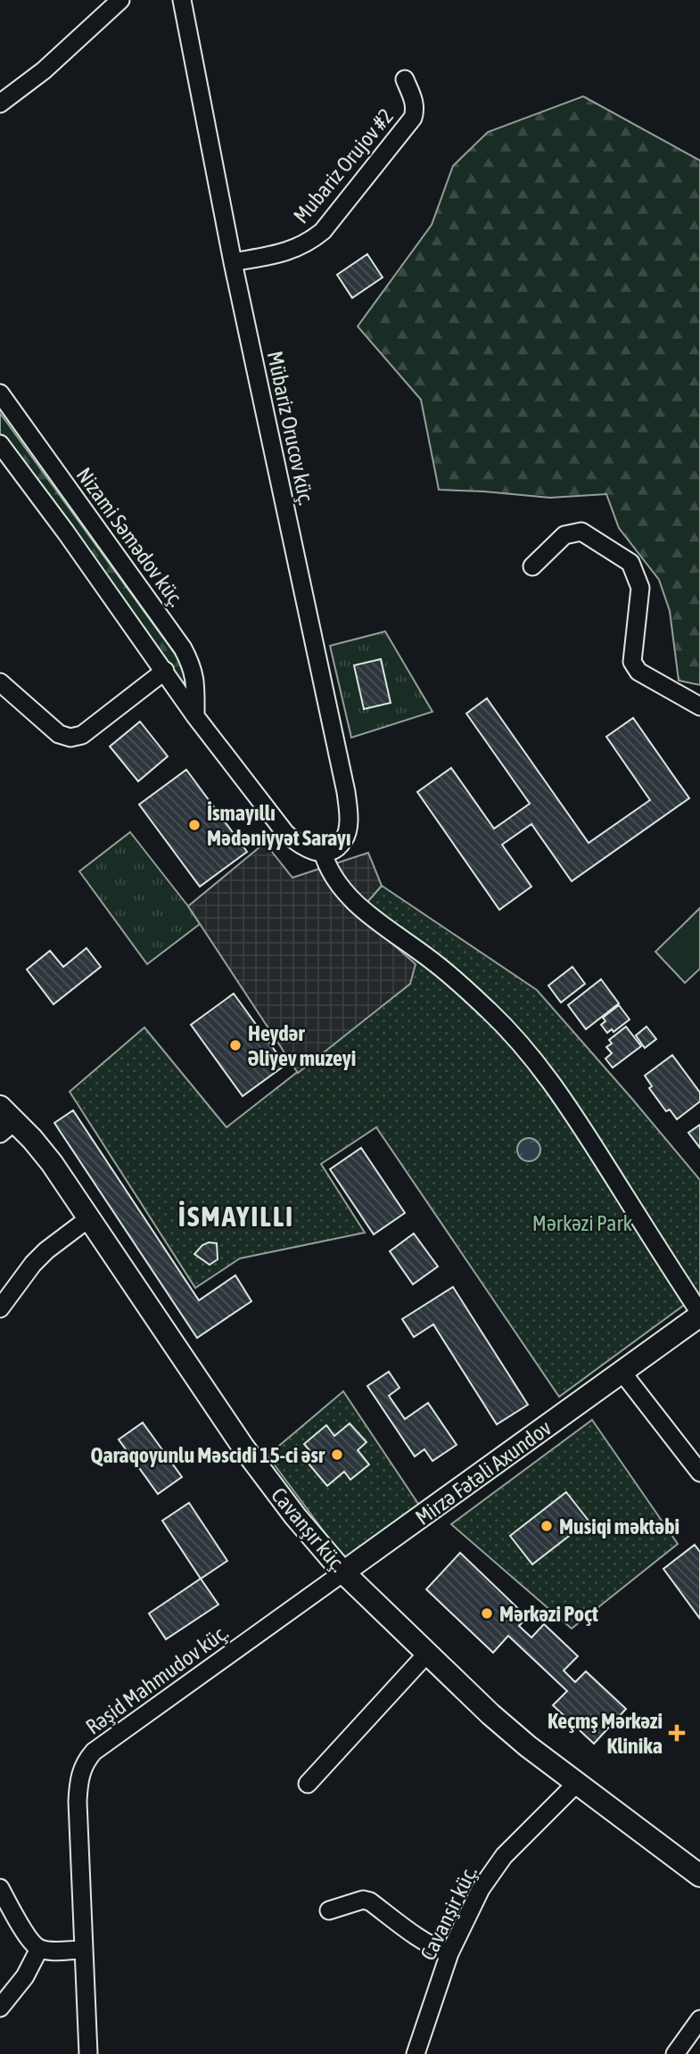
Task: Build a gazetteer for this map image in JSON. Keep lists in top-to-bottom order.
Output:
{
  "streets": {
    "main road": ["Mirzə Fətəli Axundov", "Cavanşır küç."],
    "street": [
      "Mubariz Orujov #2",
      "Mübariz Orucov küç.",
      "Nizami Səmədov küç.",
      "Rəşid Mahmudov küç.",
      "Cavanşir küç."
    ]
  },
  "crossings": [
    ["Mubariz Orujov #2", "Mübariz Orucov küç."],
    ["Mirzə Fətəli Axundov", "Cavanşır küç."],
    ["Mirzə Fətəli Axundov", "Rəşid Mahmudov küç."],
    ["Cavanşır küç.", "Rəşid Mahmudov küç."],
    ["Cavanşır küç.", "Cavanşir küç."]
  ],
  "districts": ["İSMAYILLI"],
  "parks": ["Mərkəzi Park"],
  "places": {
    "other": [
      "İsmayıllı Mədəniyyət Sarayı",
      "Heydər Əliyev muzeyi",
      "Qaraqoyunlu Məscidi 15-ci əsr",
      "Musiqi məktəbi",
      "Mərkəzi Poçt"
    ],
    "health": ["Keçmş Mərkəzi Klinika"]
  }
}
